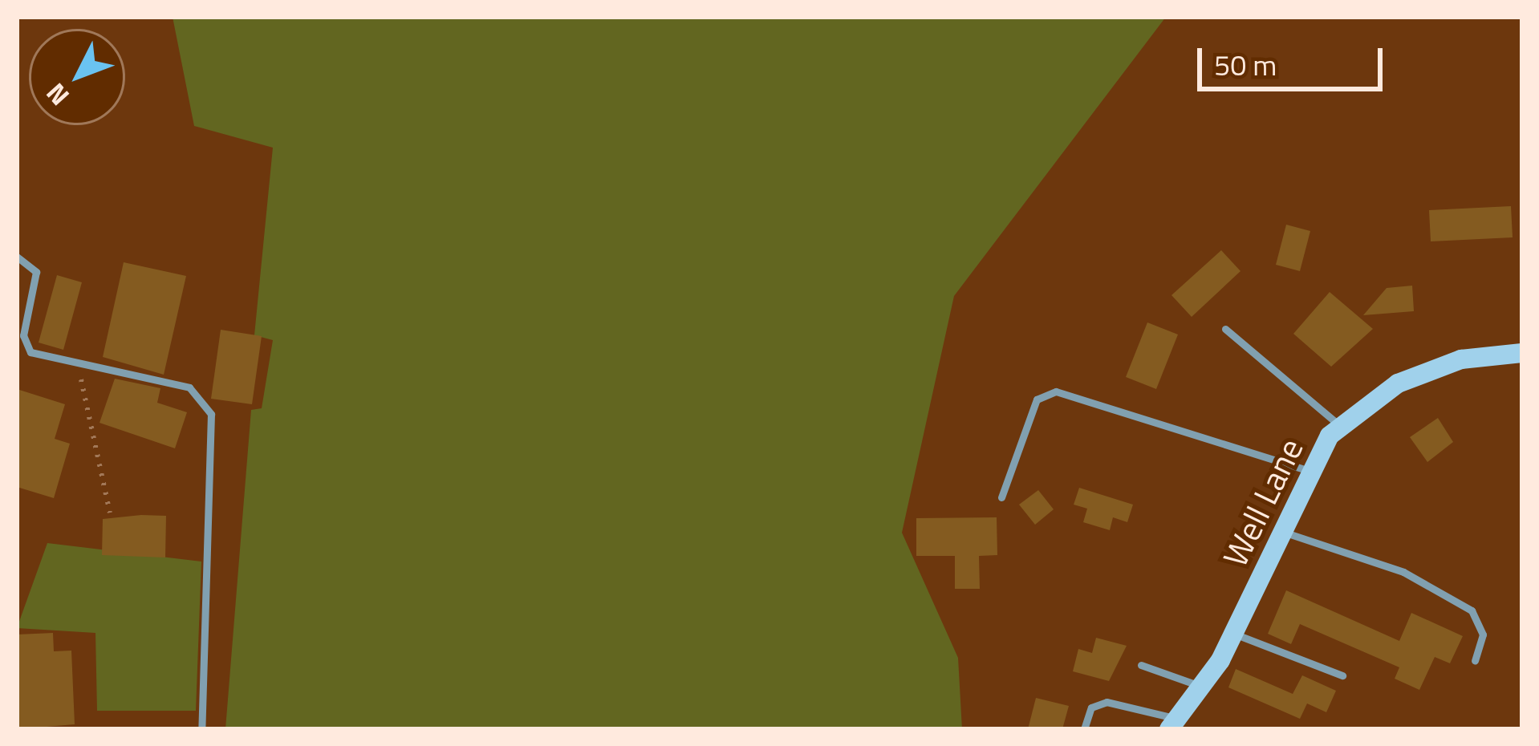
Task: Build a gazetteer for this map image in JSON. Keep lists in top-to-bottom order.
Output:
{
  "streets": {
    "street": ["Well Lane"]
  },
  "scale_bar": "50 m",
  "north": "bottom left"
}
